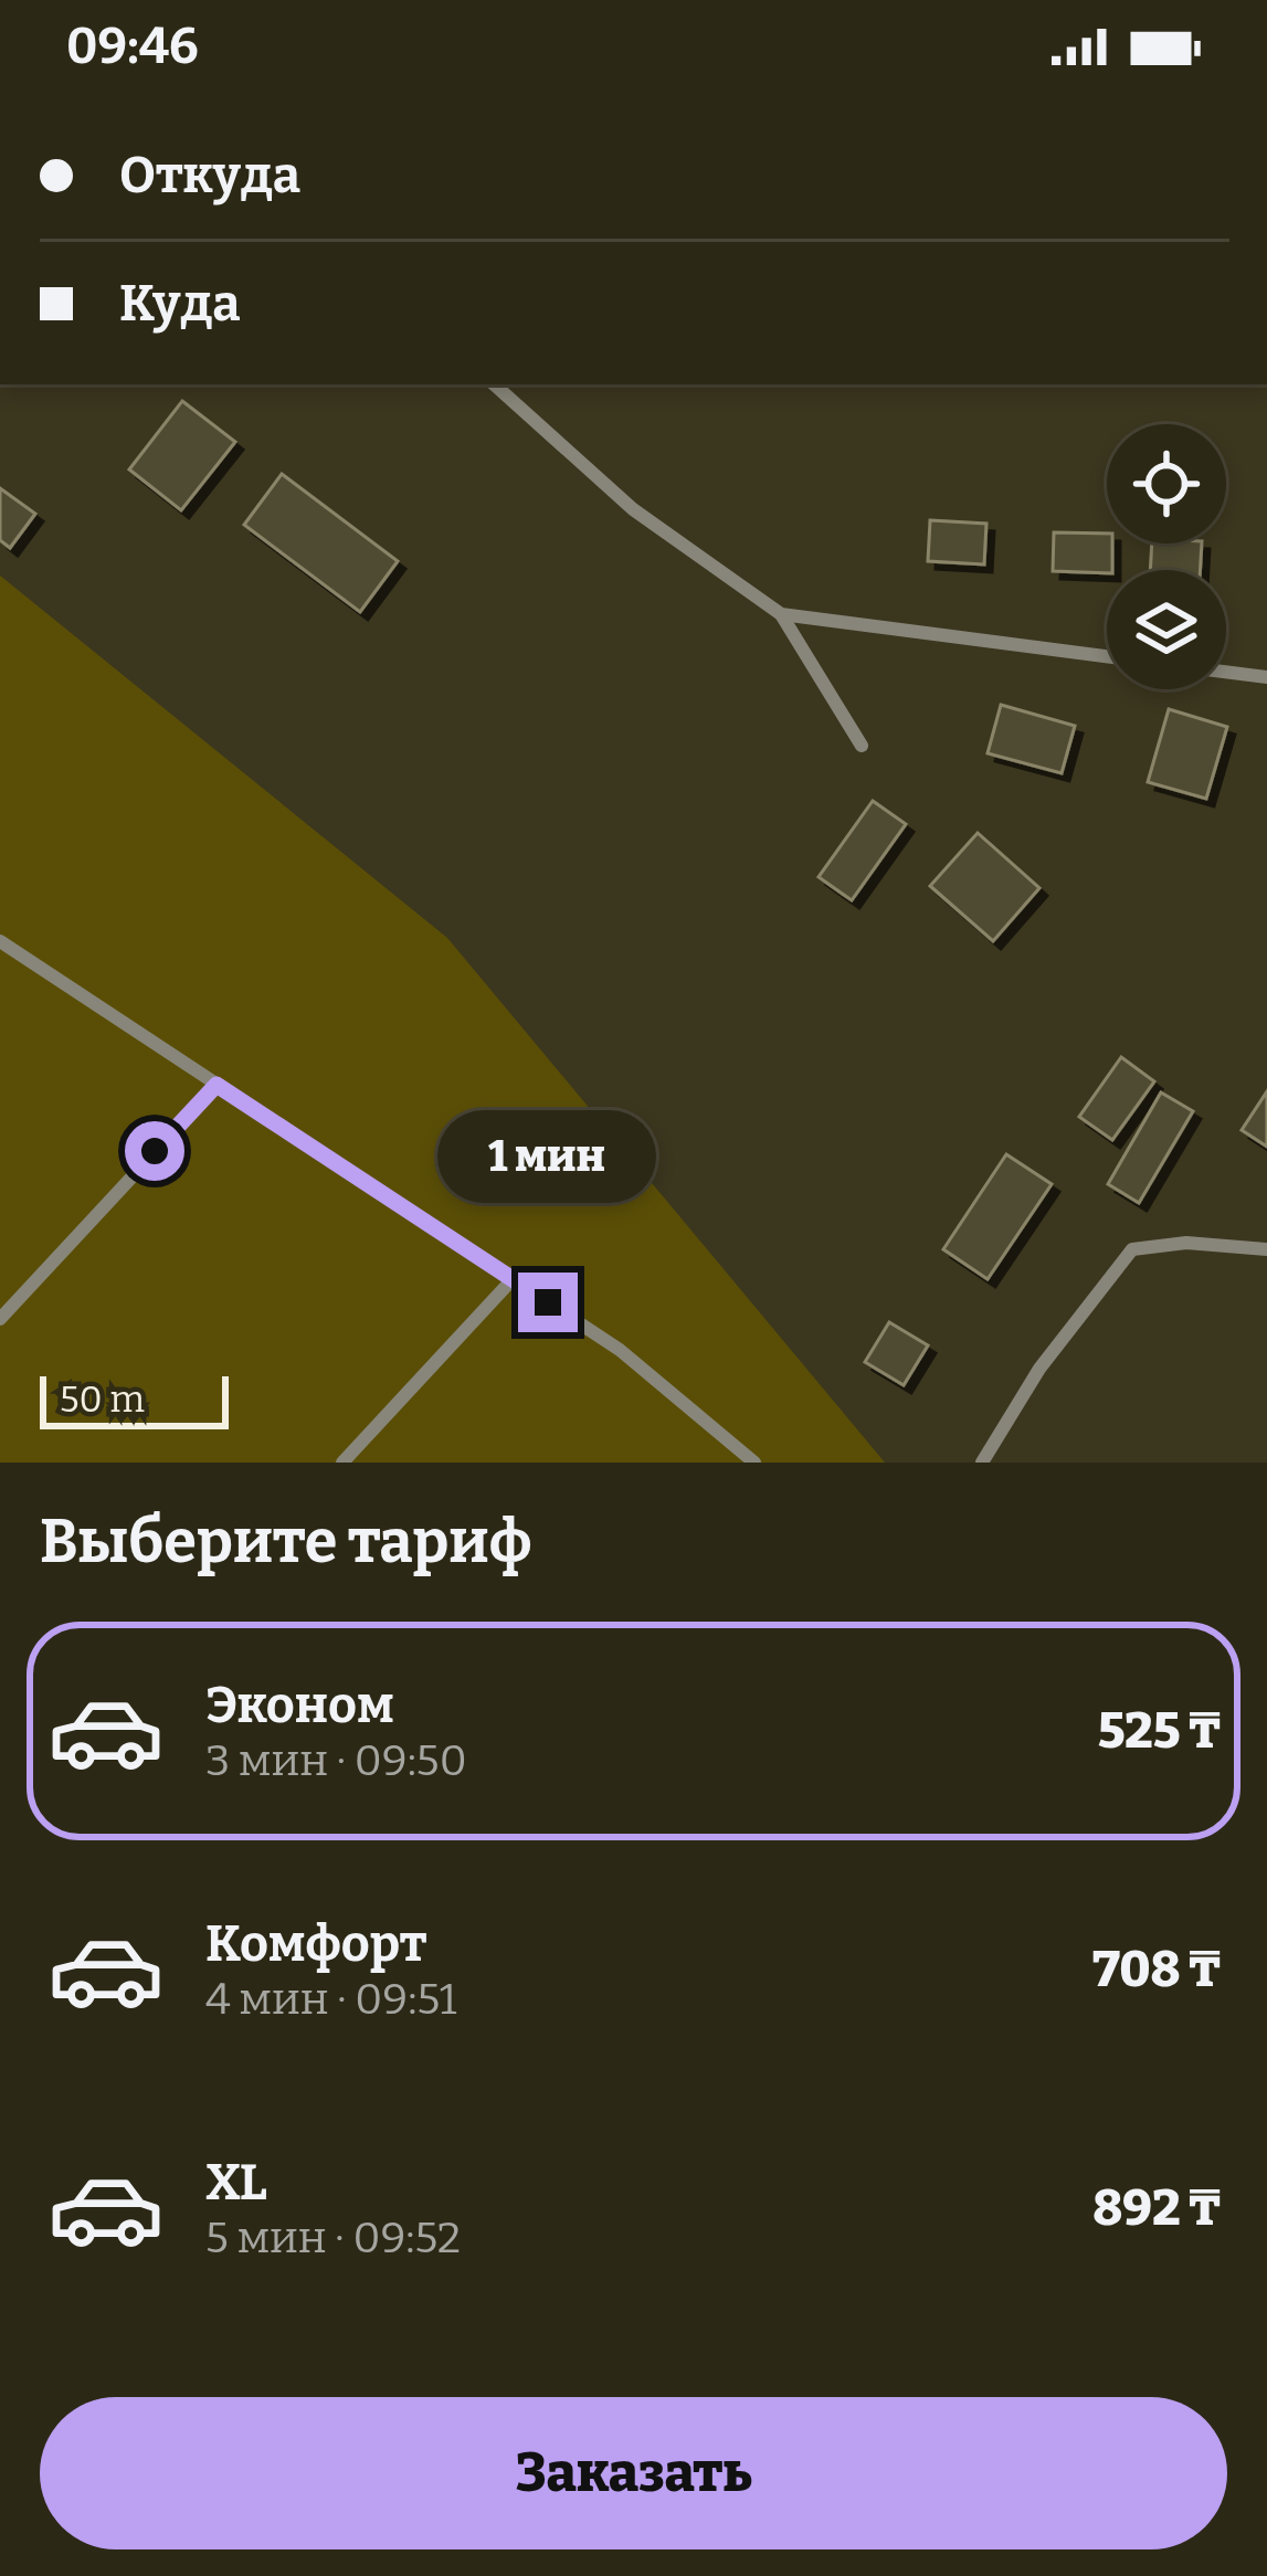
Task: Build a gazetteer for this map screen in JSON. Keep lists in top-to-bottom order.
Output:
{
  "scale_bar": "50 m",
  "page": {
    "status": "09:46",
    "banner": ["Откуда", "Куда"],
    "bubble": "1 мин",
    "scale": "50 m",
    "heading": "Выберите тариф",
    "list": [
      {
        "name": "Эконом",
        "note": "3 мин · 09:50",
        "value": "525 ₸"
      },
      {
        "name": "Комфорт",
        "note": "4 мин · 09:51",
        "value": "708 ₸"
      },
      {
        "name": "XL",
        "note": "5 мин · 09:52",
        "value": "892 ₸"
      }
    ],
    "buttons": "Заказать"
  }
}
